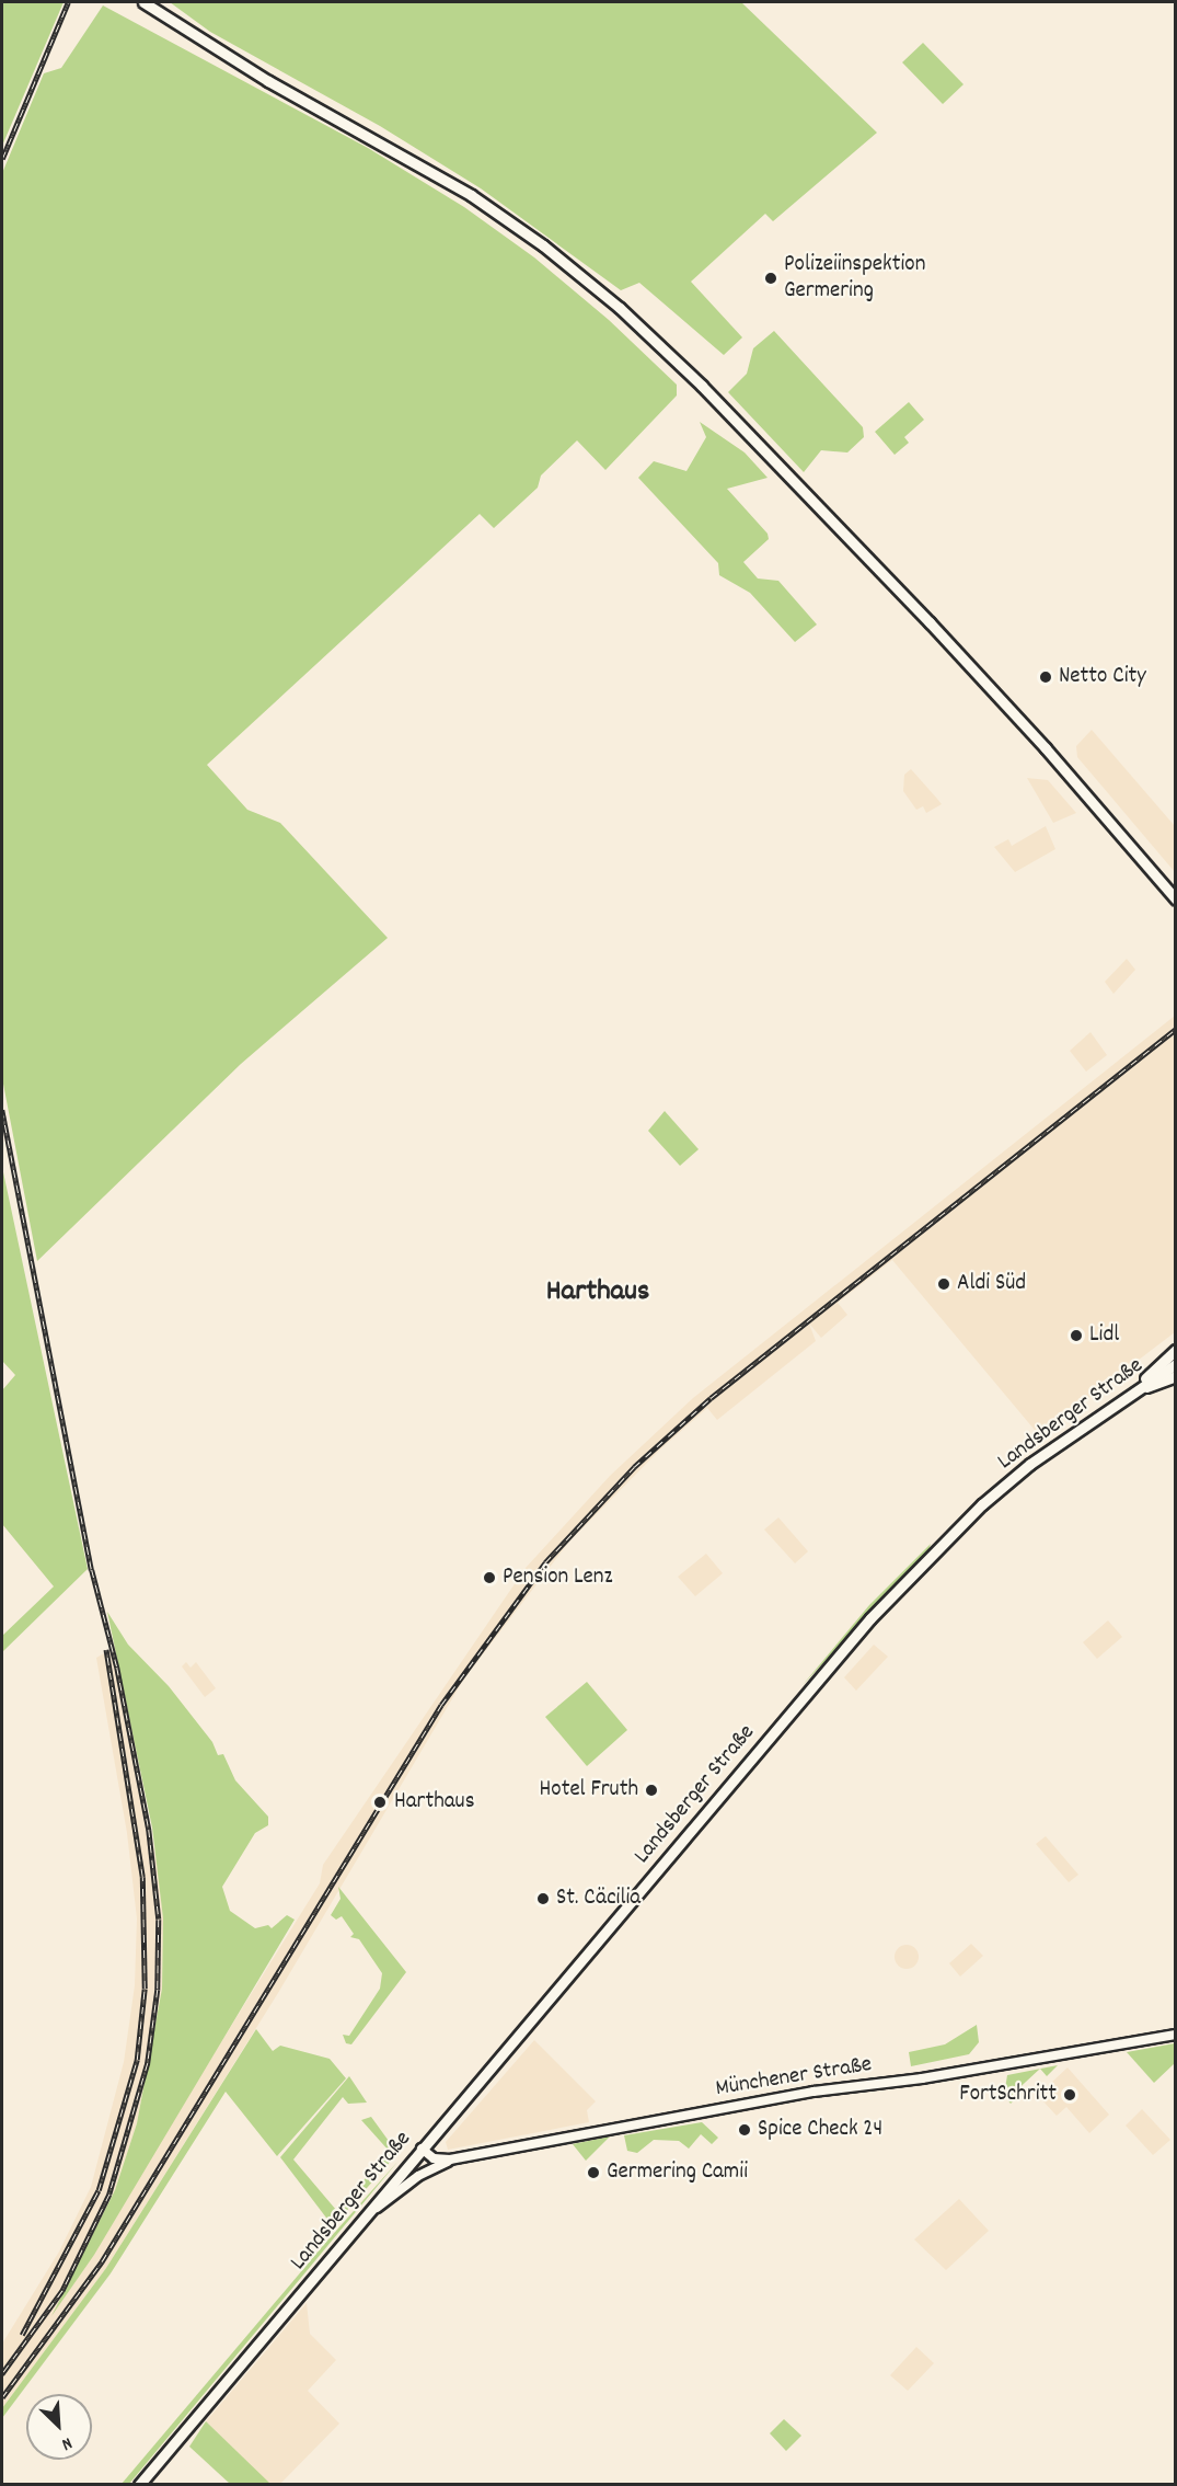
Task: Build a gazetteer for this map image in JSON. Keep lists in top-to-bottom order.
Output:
{
  "streets": {
    "main road": ["Landsberger Straße"],
    "street": ["Münchener Straße"]
  },
  "crossings": [
    ["Landsberger Straße", "Münchener Straße"]
  ],
  "districts": ["Harthaus"],
  "places": [
    "Polizeiinspektion Germering",
    "Netto City",
    "Aldi Süd",
    "Lidl",
    "Pension Lenz",
    "Hotel Fruth",
    "Harthaus",
    "St. Cäcilia",
    "FortSchritt",
    "Spice Check 24",
    "Germering Camii"
  ],
  "north": "bottom right"
}
